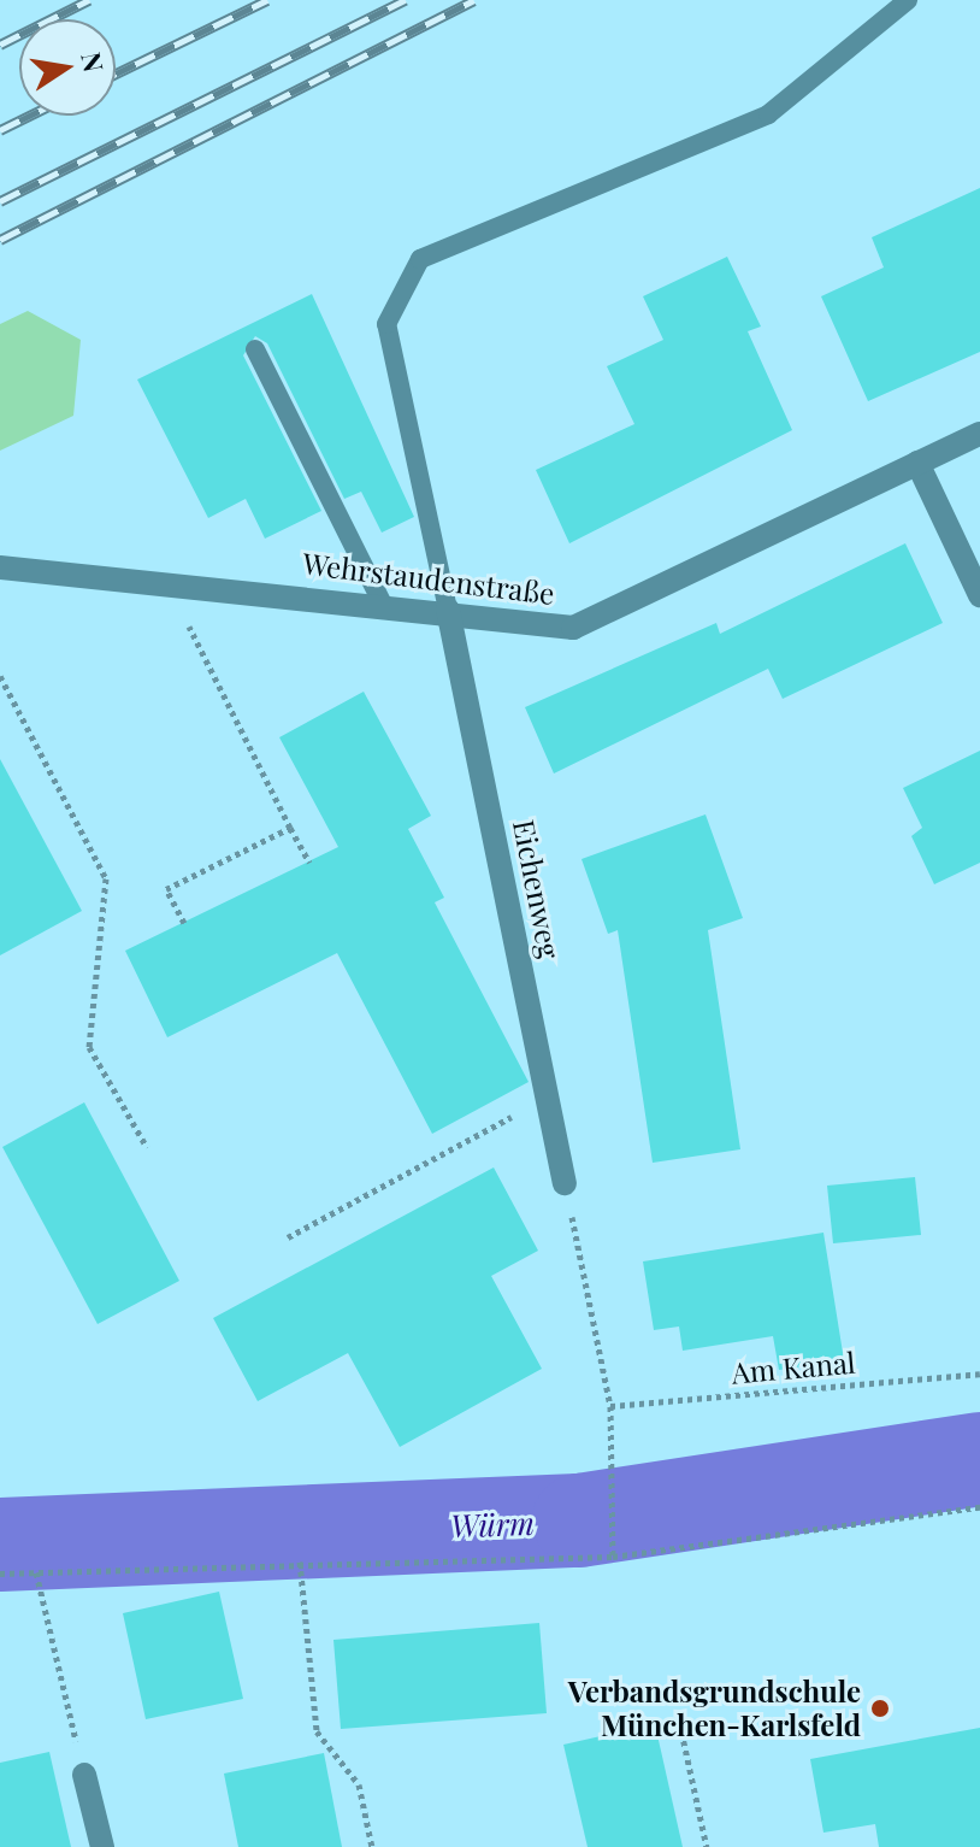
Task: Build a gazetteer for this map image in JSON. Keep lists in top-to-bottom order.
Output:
{
  "streets": {
    "street": ["Wehrstaudenstraße", "Eichenweg"],
    "path": ["Am Kanal"]
  },
  "crossings": [
    ["Wehrstaudenstraße", "Eichenweg"]
  ],
  "water": ["Würm"],
  "places": ["Verbandsgrundschule München-Karlsfeld"],
  "north": "right"
}
